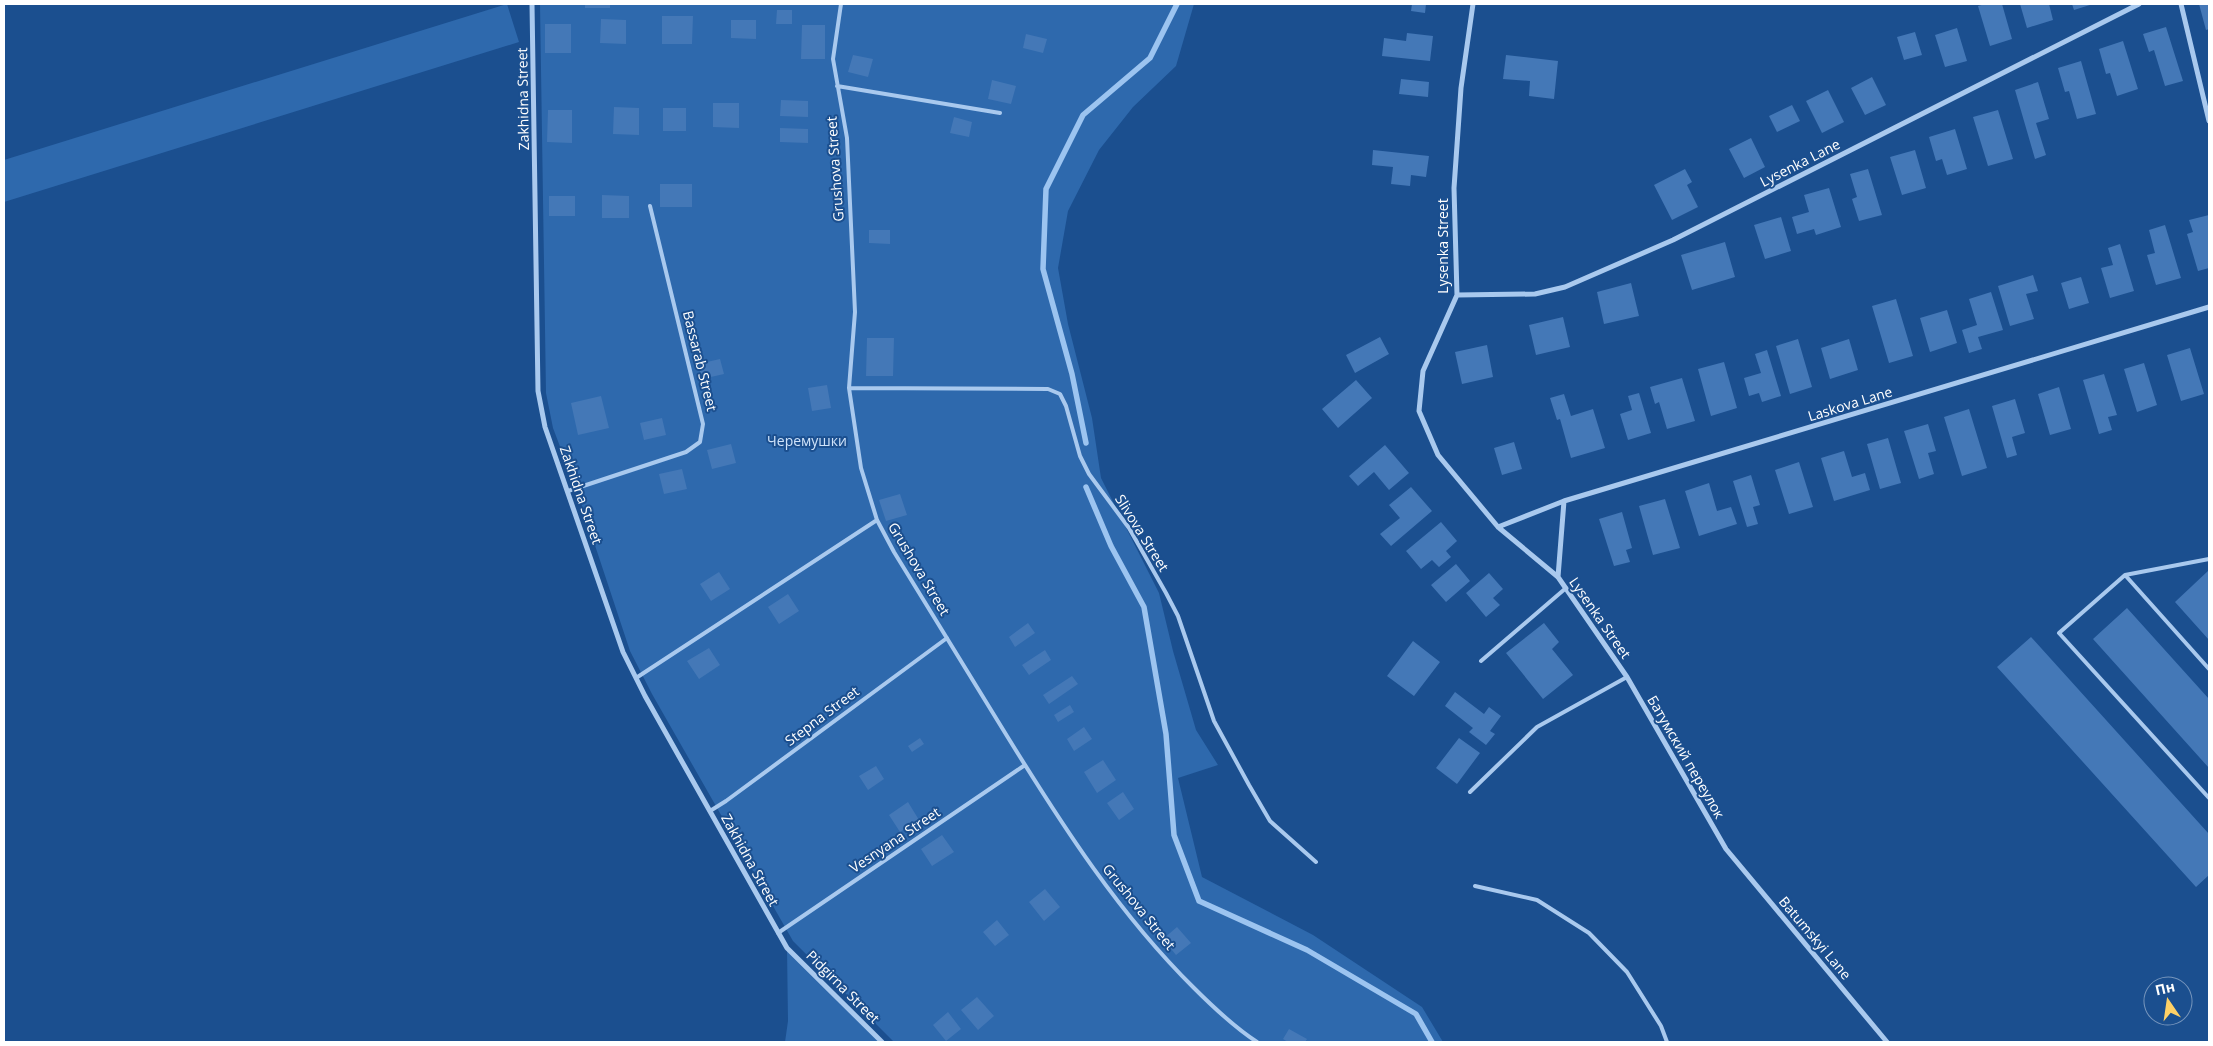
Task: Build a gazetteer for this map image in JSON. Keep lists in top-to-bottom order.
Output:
{
  "streets": {
    "street": [
      "Zakhidna Street",
      "Lysenka Lane",
      "Lysenka Street",
      "Laskova Lane",
      "Батумский переулок",
      "Batumskyi Lane",
      "Pidgirna Street"
    ],
    "lane": [
      "Grushova Street",
      "Bassarab Street",
      "Slivova Street",
      "Stepna Street",
      "Vesnyana Street"
    ]
  },
  "crossings": [
    ["Zakhidna Street", "Bassarab Street"],
    ["Zakhidna Street", "Stepna Street"],
    ["Zakhidna Street", "Vesnyana Street"],
    ["Zakhidna Street", "Pidgirna Street"],
    ["Lysenka Lane", "Lysenka Street"],
    ["Grushova Street", "Slivova Street"],
    ["Grushova Street", "Stepna Street"],
    ["Grushova Street", "Vesnyana Street"],
    ["Lysenka Street", "Laskova Lane"],
    ["Lysenka Street", "Батумский переулок"],
    ["Батумский переулок", "Batumskyi Lane"]
  ],
  "parks": ["Черемушки"],
  "north": "top"
}
